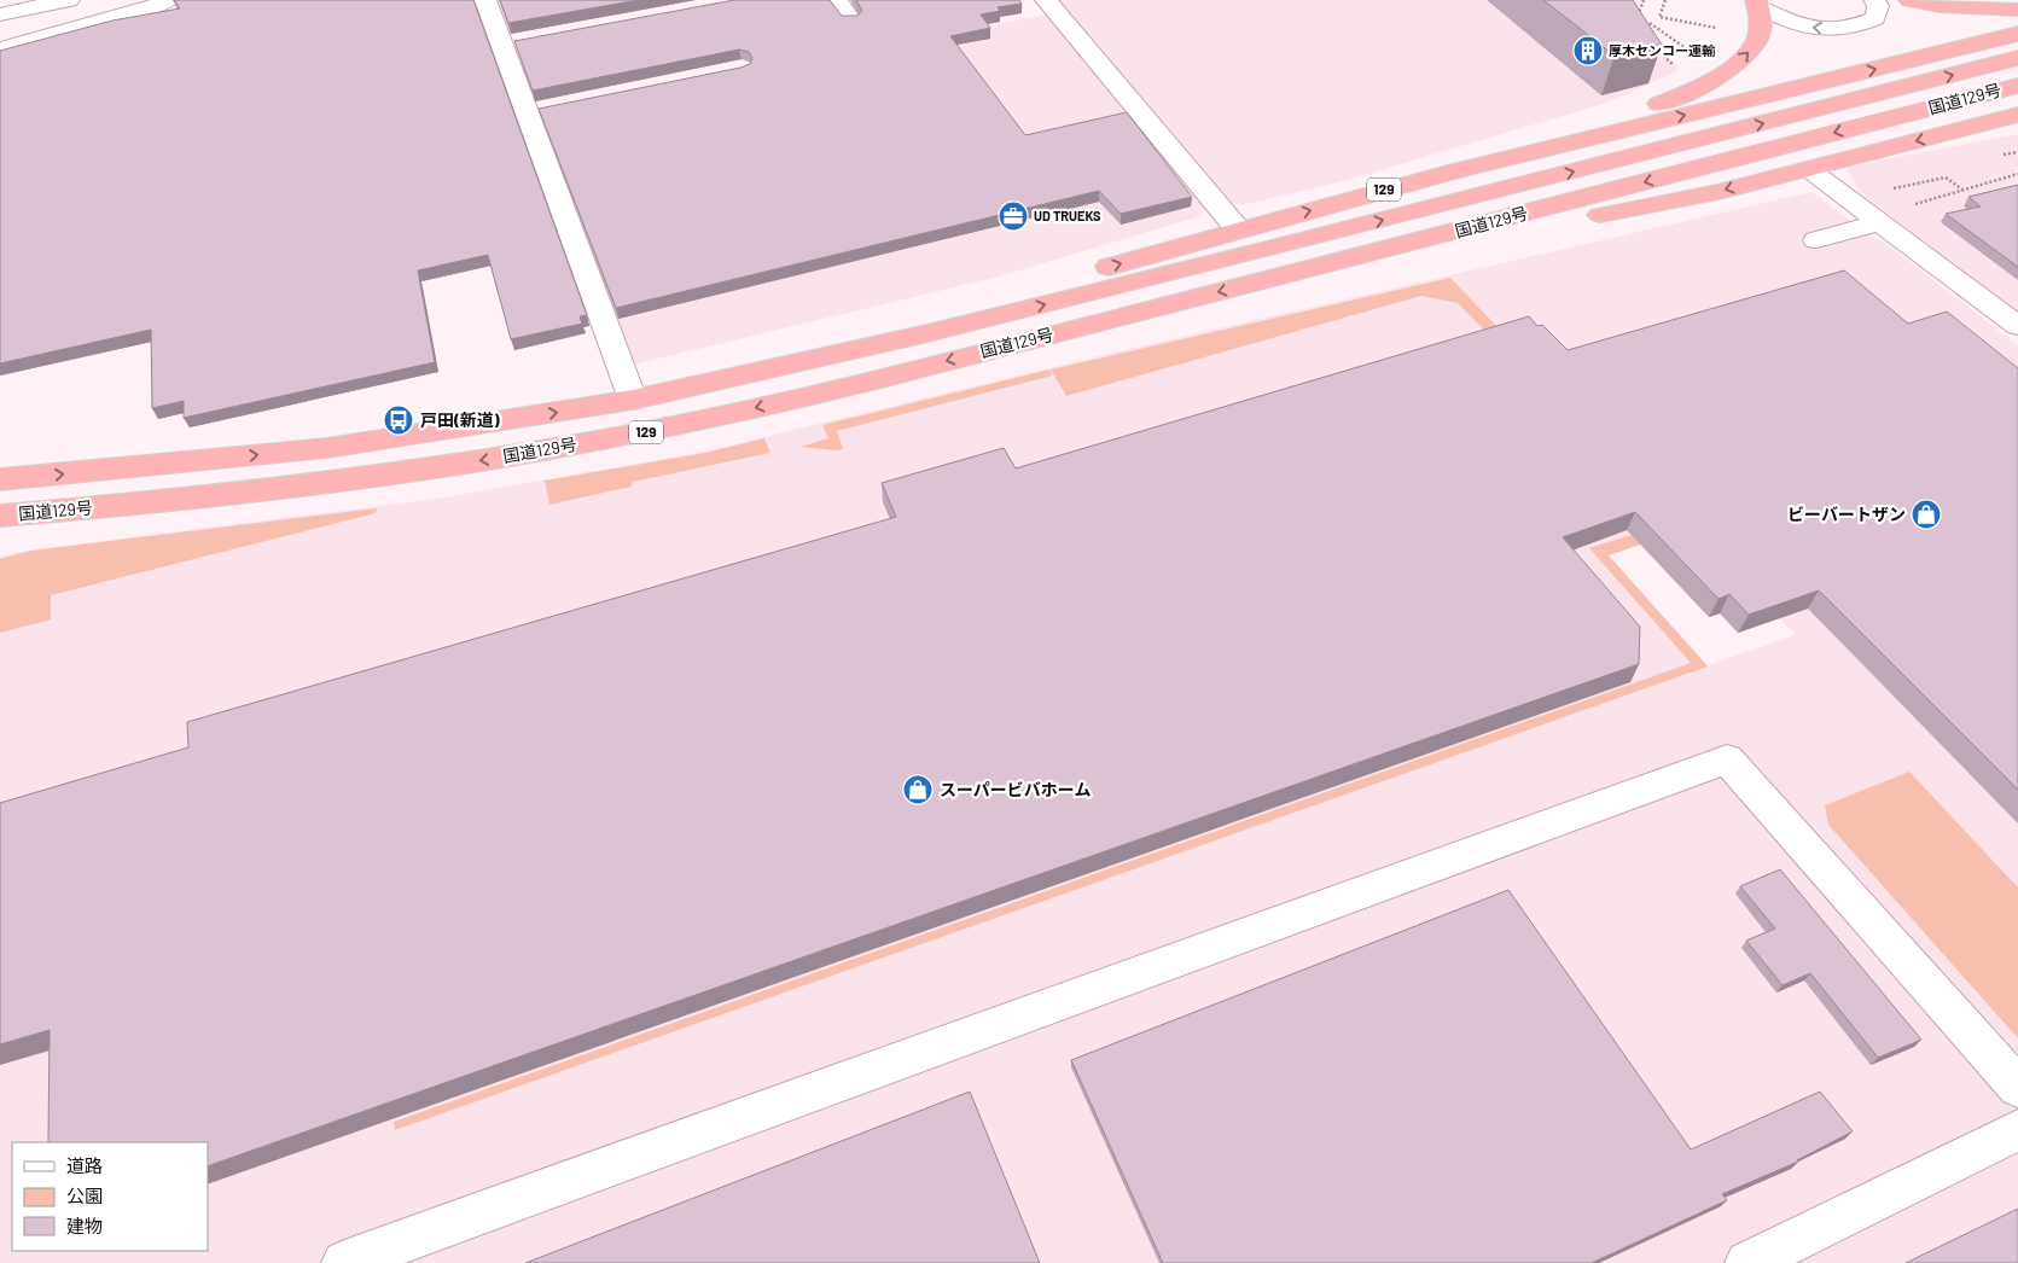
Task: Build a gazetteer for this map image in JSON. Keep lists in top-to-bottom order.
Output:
{
  "streets": {
    "highway": ["国道129号", "129"]
  },
  "crossings": [
    ["国道129号", "129"]
  ],
  "places": {
    "building": ["厚木センコー運輸"],
    "office": ["UD TRUEKS"],
    "bus stop": ["戸田(新道)"],
    "shop": ["ビーバートザン", "スーパービバホーム"]
  },
  "legend": ["道路", "公園", "建物"]
}
